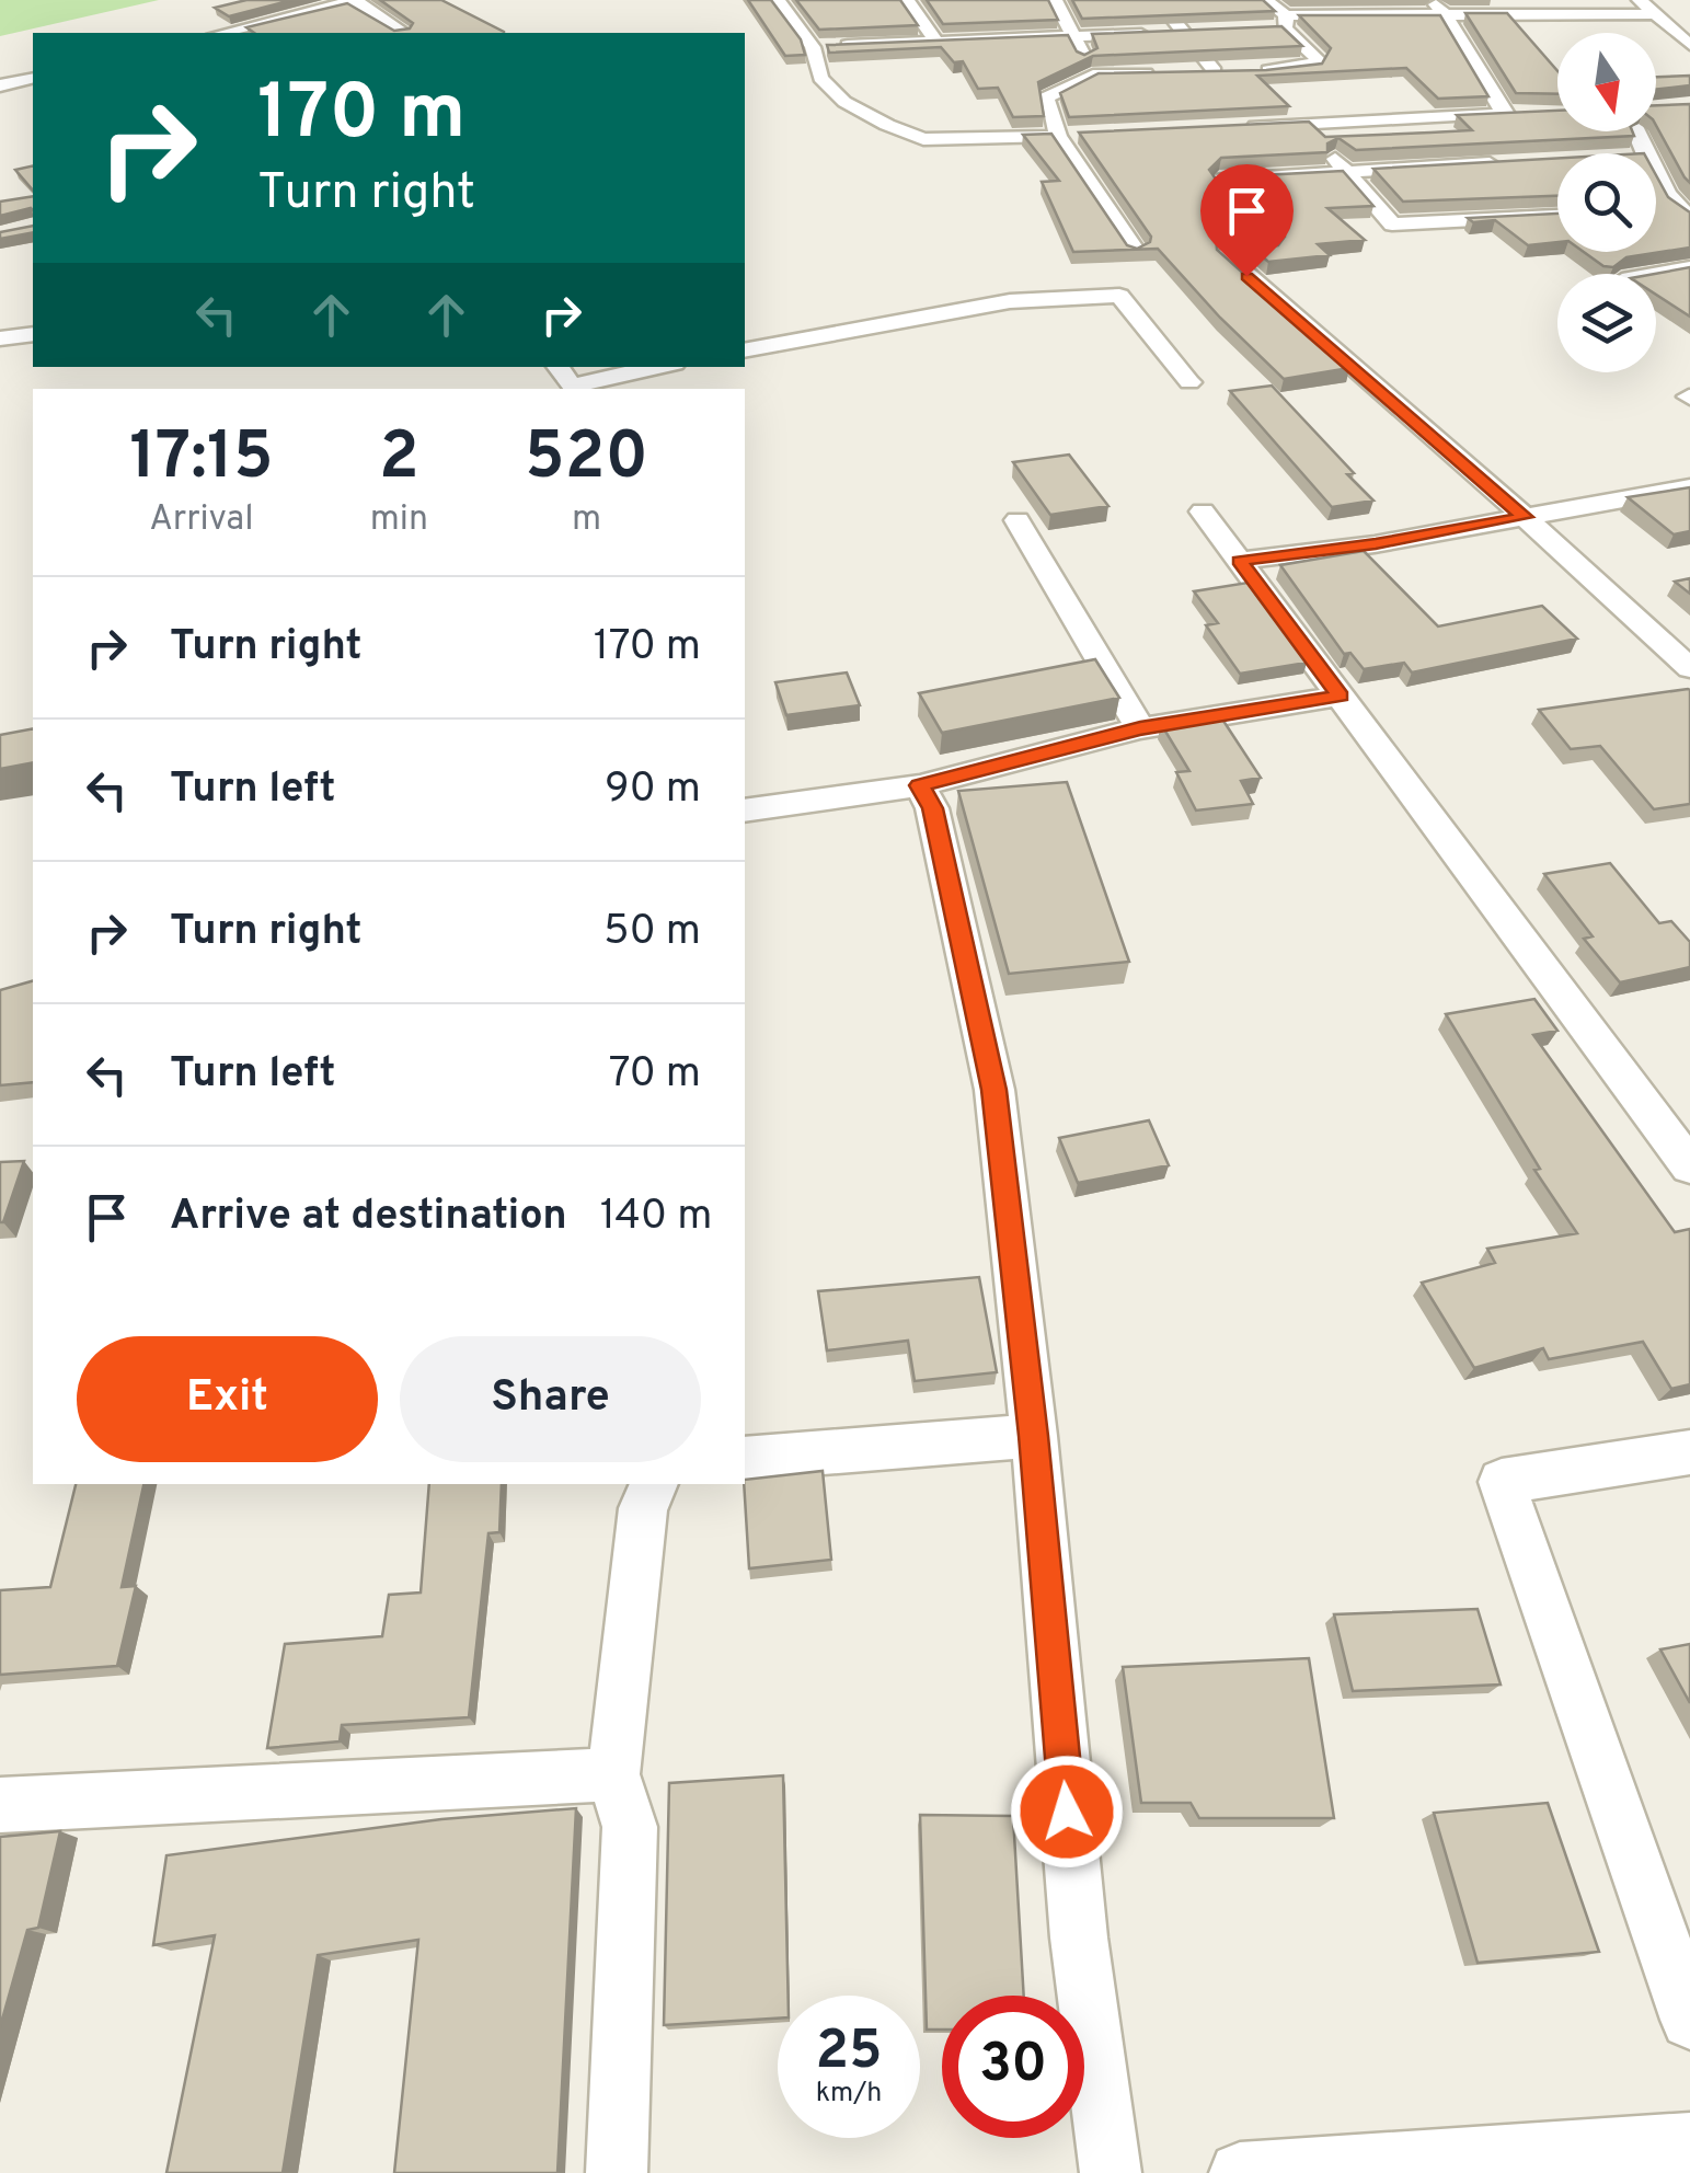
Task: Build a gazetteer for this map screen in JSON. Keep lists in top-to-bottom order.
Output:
{
  "north": "bottom",
  "page": {
    "turn": ["170 m", "Turn right"],
    "eta": [
      "17:15",
      "Arrival",
      "2",
      "min",
      "520",
      "m"
    ],
    "list": [
      {
        "name": "Turn right",
        "value": "170 m"
      },
      {
        "name": "Turn left",
        "value": "90 m"
      },
      {
        "name": "Turn right",
        "value": "50 m"
      },
      {
        "name": "Turn left",
        "value": "70 m"
      },
      {
        "name": "Arrive at destination",
        "value": "140 m"
      }
    ],
    "buttons": ["Exit", "Share"],
    "speed": "25 km/h",
    "limit": "30"
  }
}
